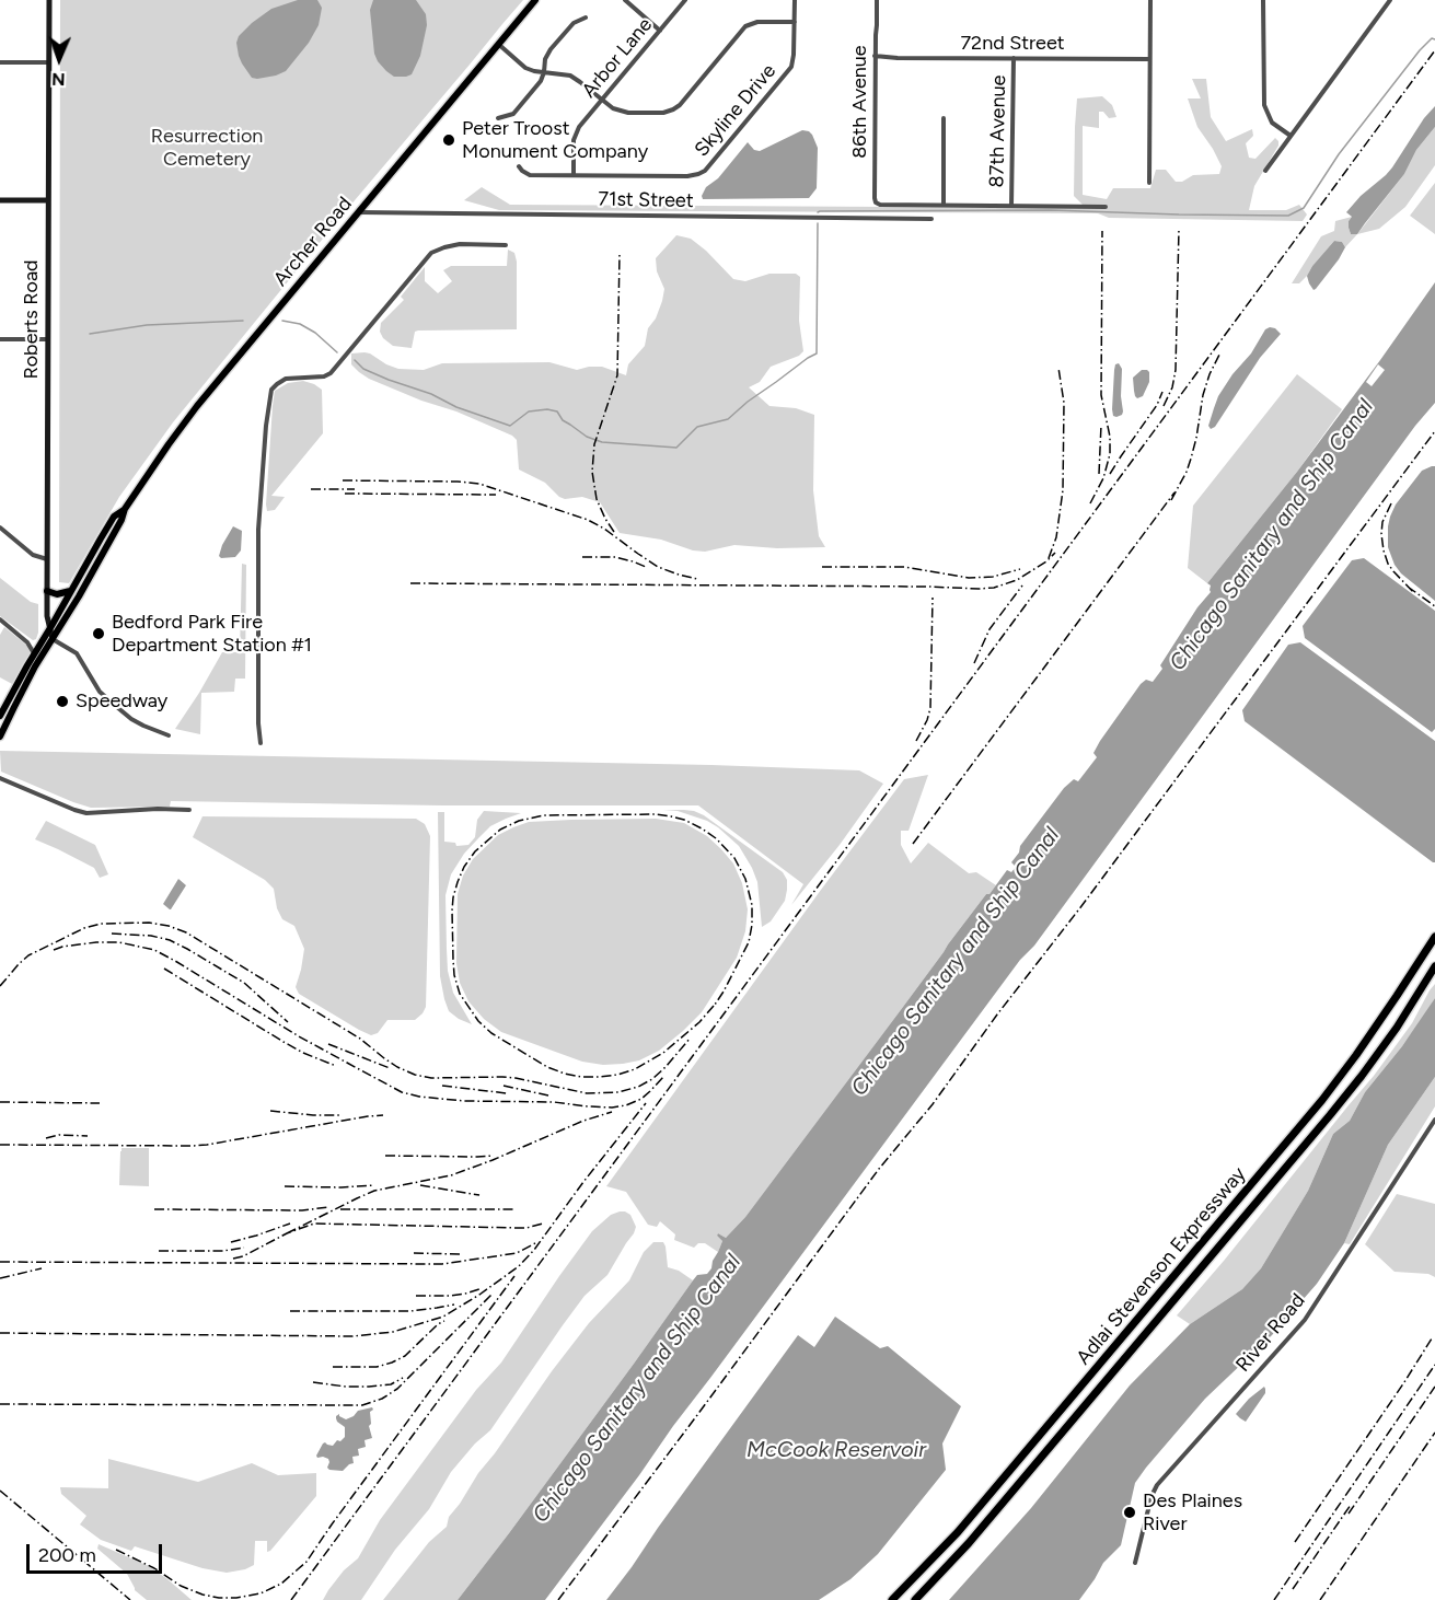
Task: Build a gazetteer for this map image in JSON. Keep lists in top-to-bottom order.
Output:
{
  "streets": {
    "highway": ["Adlai Stevenson Expressway"],
    "main road": ["Archer Road"],
    "street": [
      "72nd Street",
      "Arbor Lane",
      "86th Avenue",
      "Skyline Drive",
      "87th Avenue",
      "71st Street",
      "Roberts Road",
      "River Road"
    ]
  },
  "crossings": [
    ["72nd Street", "86th Avenue"],
    ["72nd Street", "87th Avenue"],
    ["Arbor Lane", "Skyline Drive"],
    ["71st Street", "Archer Road"],
    ["Archer Road", "Roberts Road"]
  ],
  "water": ["Chicago Sanitary and Ship Canal", "McCook Reservoir"],
  "parks": ["Resurrection Cemetery"],
  "places": [
    "Peter Troost Monument Company",
    "Bedford Park Fire Department Station #1",
    "Speedway",
    "Des Plaines River"
  ],
  "scale_bar": "200 m",
  "north": "bottom"
}
